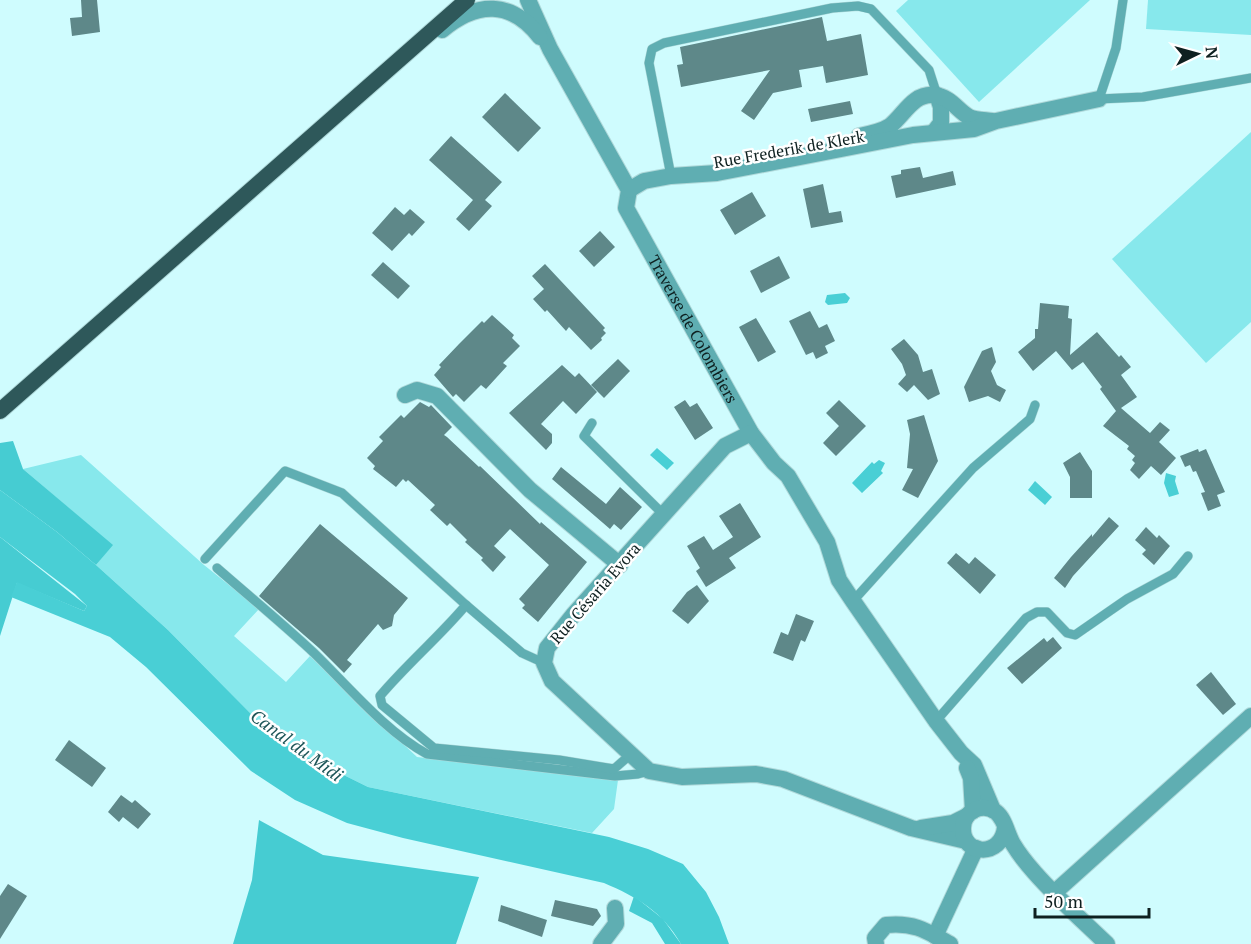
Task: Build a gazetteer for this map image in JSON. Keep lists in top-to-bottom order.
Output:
{
  "streets": {
    "street": ["Rue Frederik de Klerk", "Traverse de Colombiers", "Rue Césaria Evora"]
  },
  "crossings": [
    ["Rue Frederik de Klerk", "Traverse de Colombiers"],
    ["Traverse de Colombiers", "Rue Césaria Evora"]
  ],
  "water": ["Canal du Midi"],
  "scale_bar": "50 m",
  "north": "right"
}
